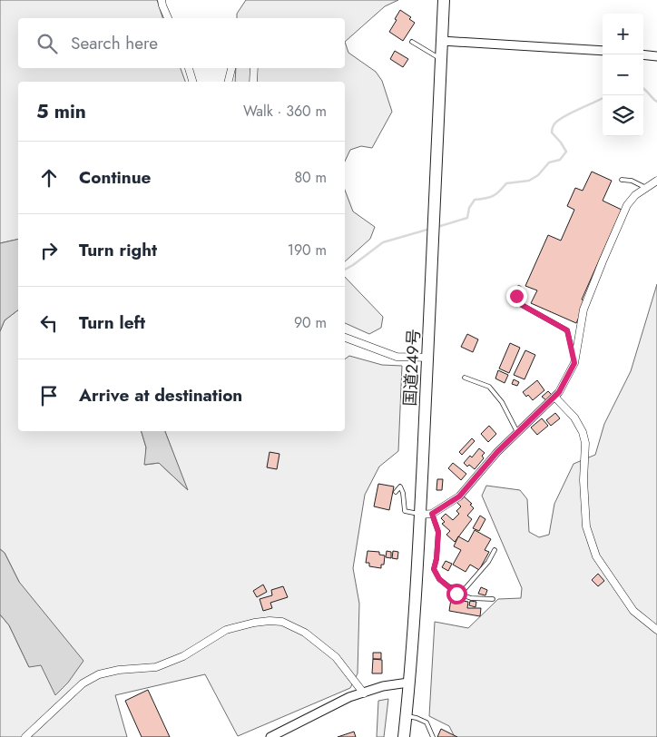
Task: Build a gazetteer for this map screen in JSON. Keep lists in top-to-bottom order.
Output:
{
  "streets": {
    "highway": ["国道249号"]
  },
  "page": {
    "map_buttons": ["+", "−"],
    "search": "Search here",
    "heading": ["5 min", "Walk · 360 m"],
    "list": [
      ["Continue", "80 m"],
      ["Turn right", "190 m"],
      ["Turn left", "90 m"],
      "Arrive at destination"
    ]
  }
}
